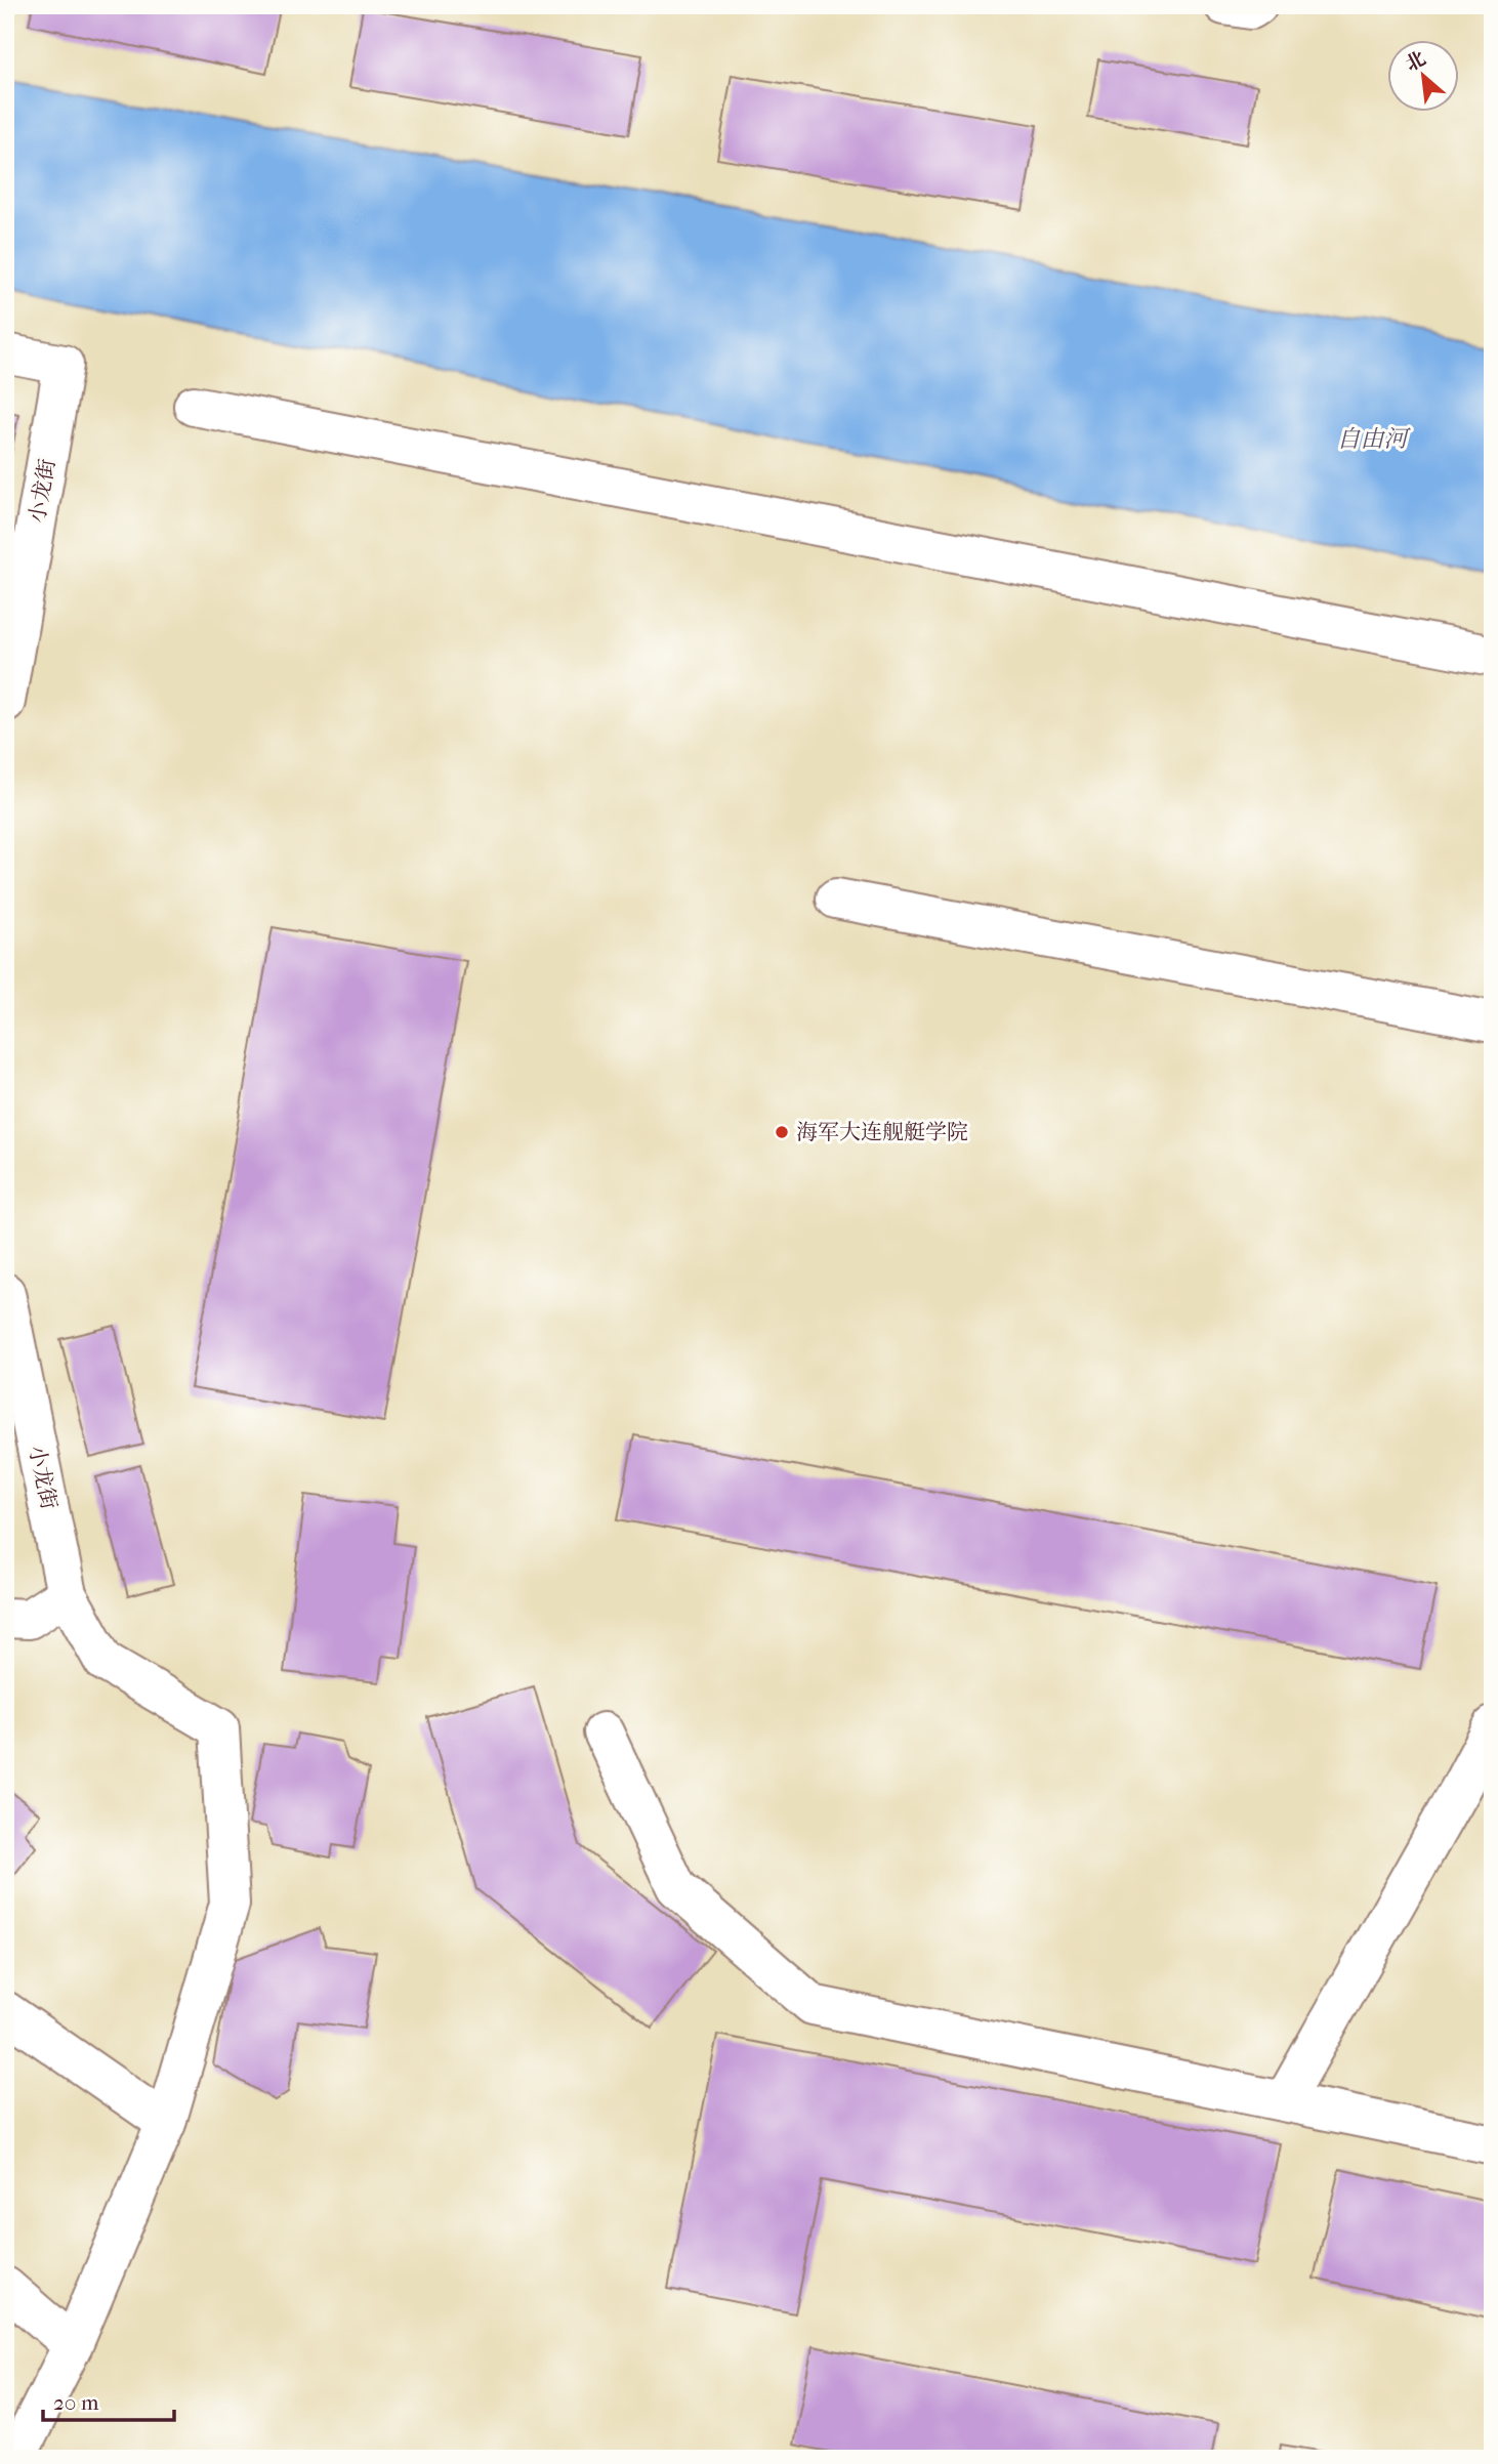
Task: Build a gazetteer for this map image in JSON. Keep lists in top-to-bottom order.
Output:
{
  "streets": {
    "street": ["小龙街"]
  },
  "water": ["自由河"],
  "places": ["海军大连舰艇学院"],
  "scale_bar": "20 m",
  "north": "top left"
}
